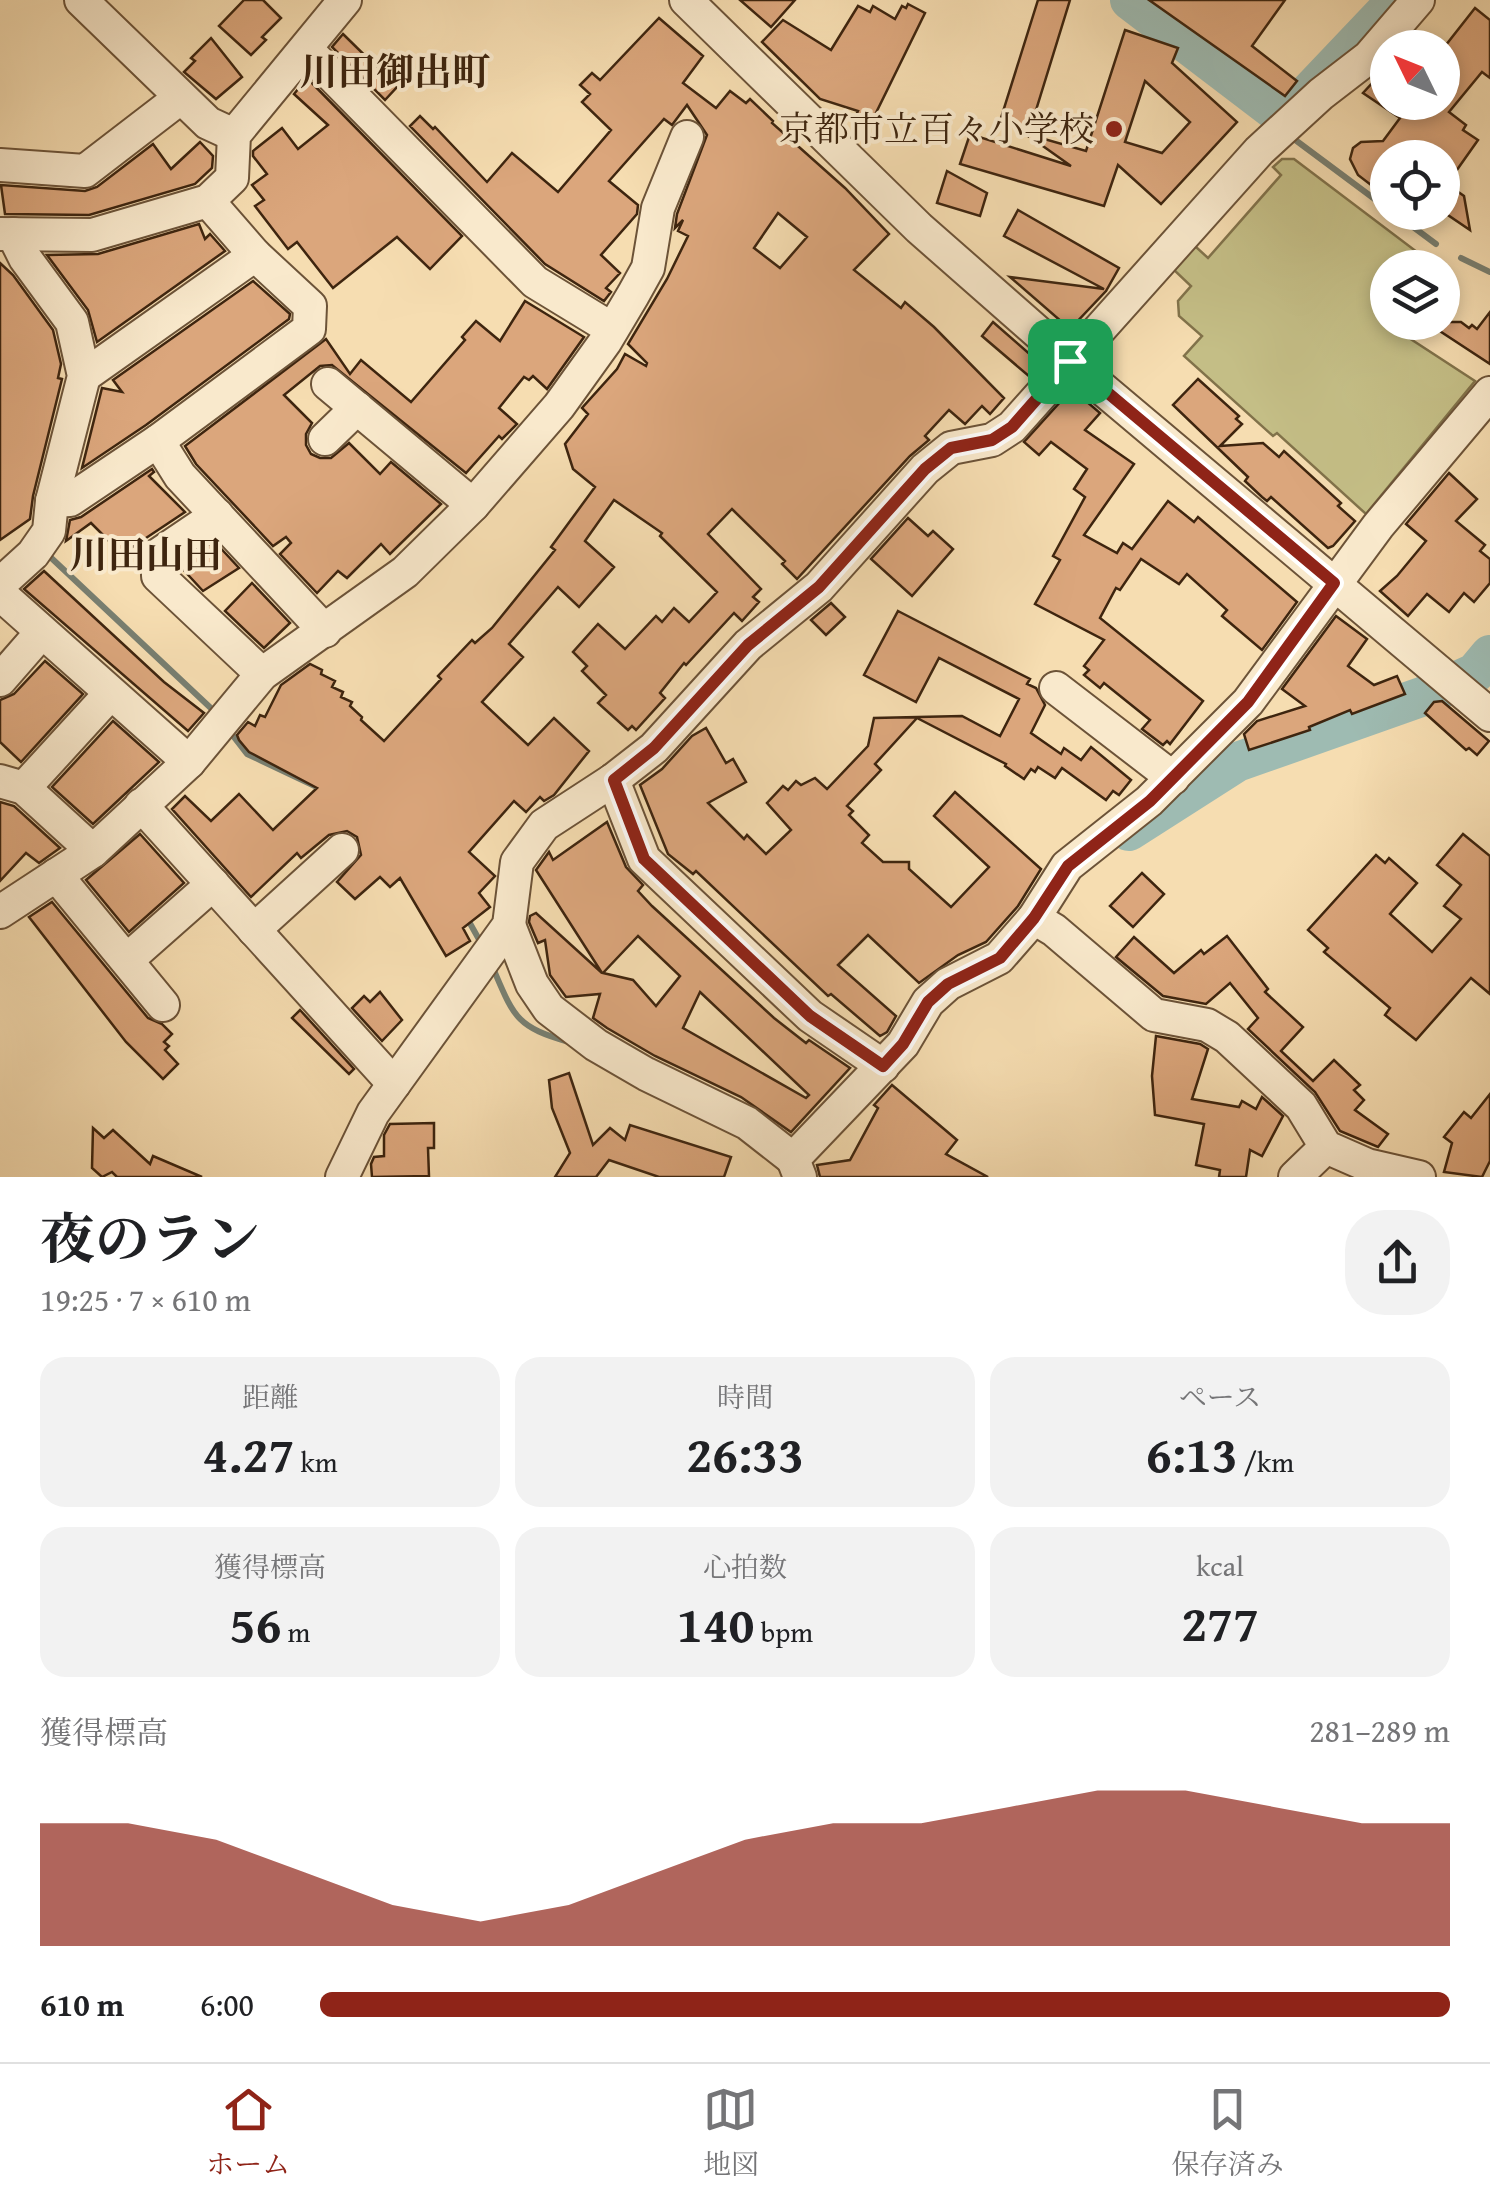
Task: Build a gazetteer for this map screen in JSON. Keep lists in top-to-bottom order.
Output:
{
  "districts": ["川田御出町", "川田山田"],
  "places": ["京都市立百々小学校"],
  "north": "top left",
  "page": {
    "heading": ["夜のラン", "19:25 · 7 × 610 m"],
    "stats": [
      ["距離", "4.27 km"],
      ["時間", "26:33"],
      ["ペース", "6:13 /km"],
      ["獲得標高", "56 m"],
      ["心拍数", "140 bpm"],
      ["kcal", "277"]
    ],
    "chart": ["獲得標高", "281–289 m"],
    "list": [
      {
        "name": "610 m",
        "note": "6:00"
      }
    ],
    "tabs": ["ホーム", "地図", "保存済み"]
  }
}
